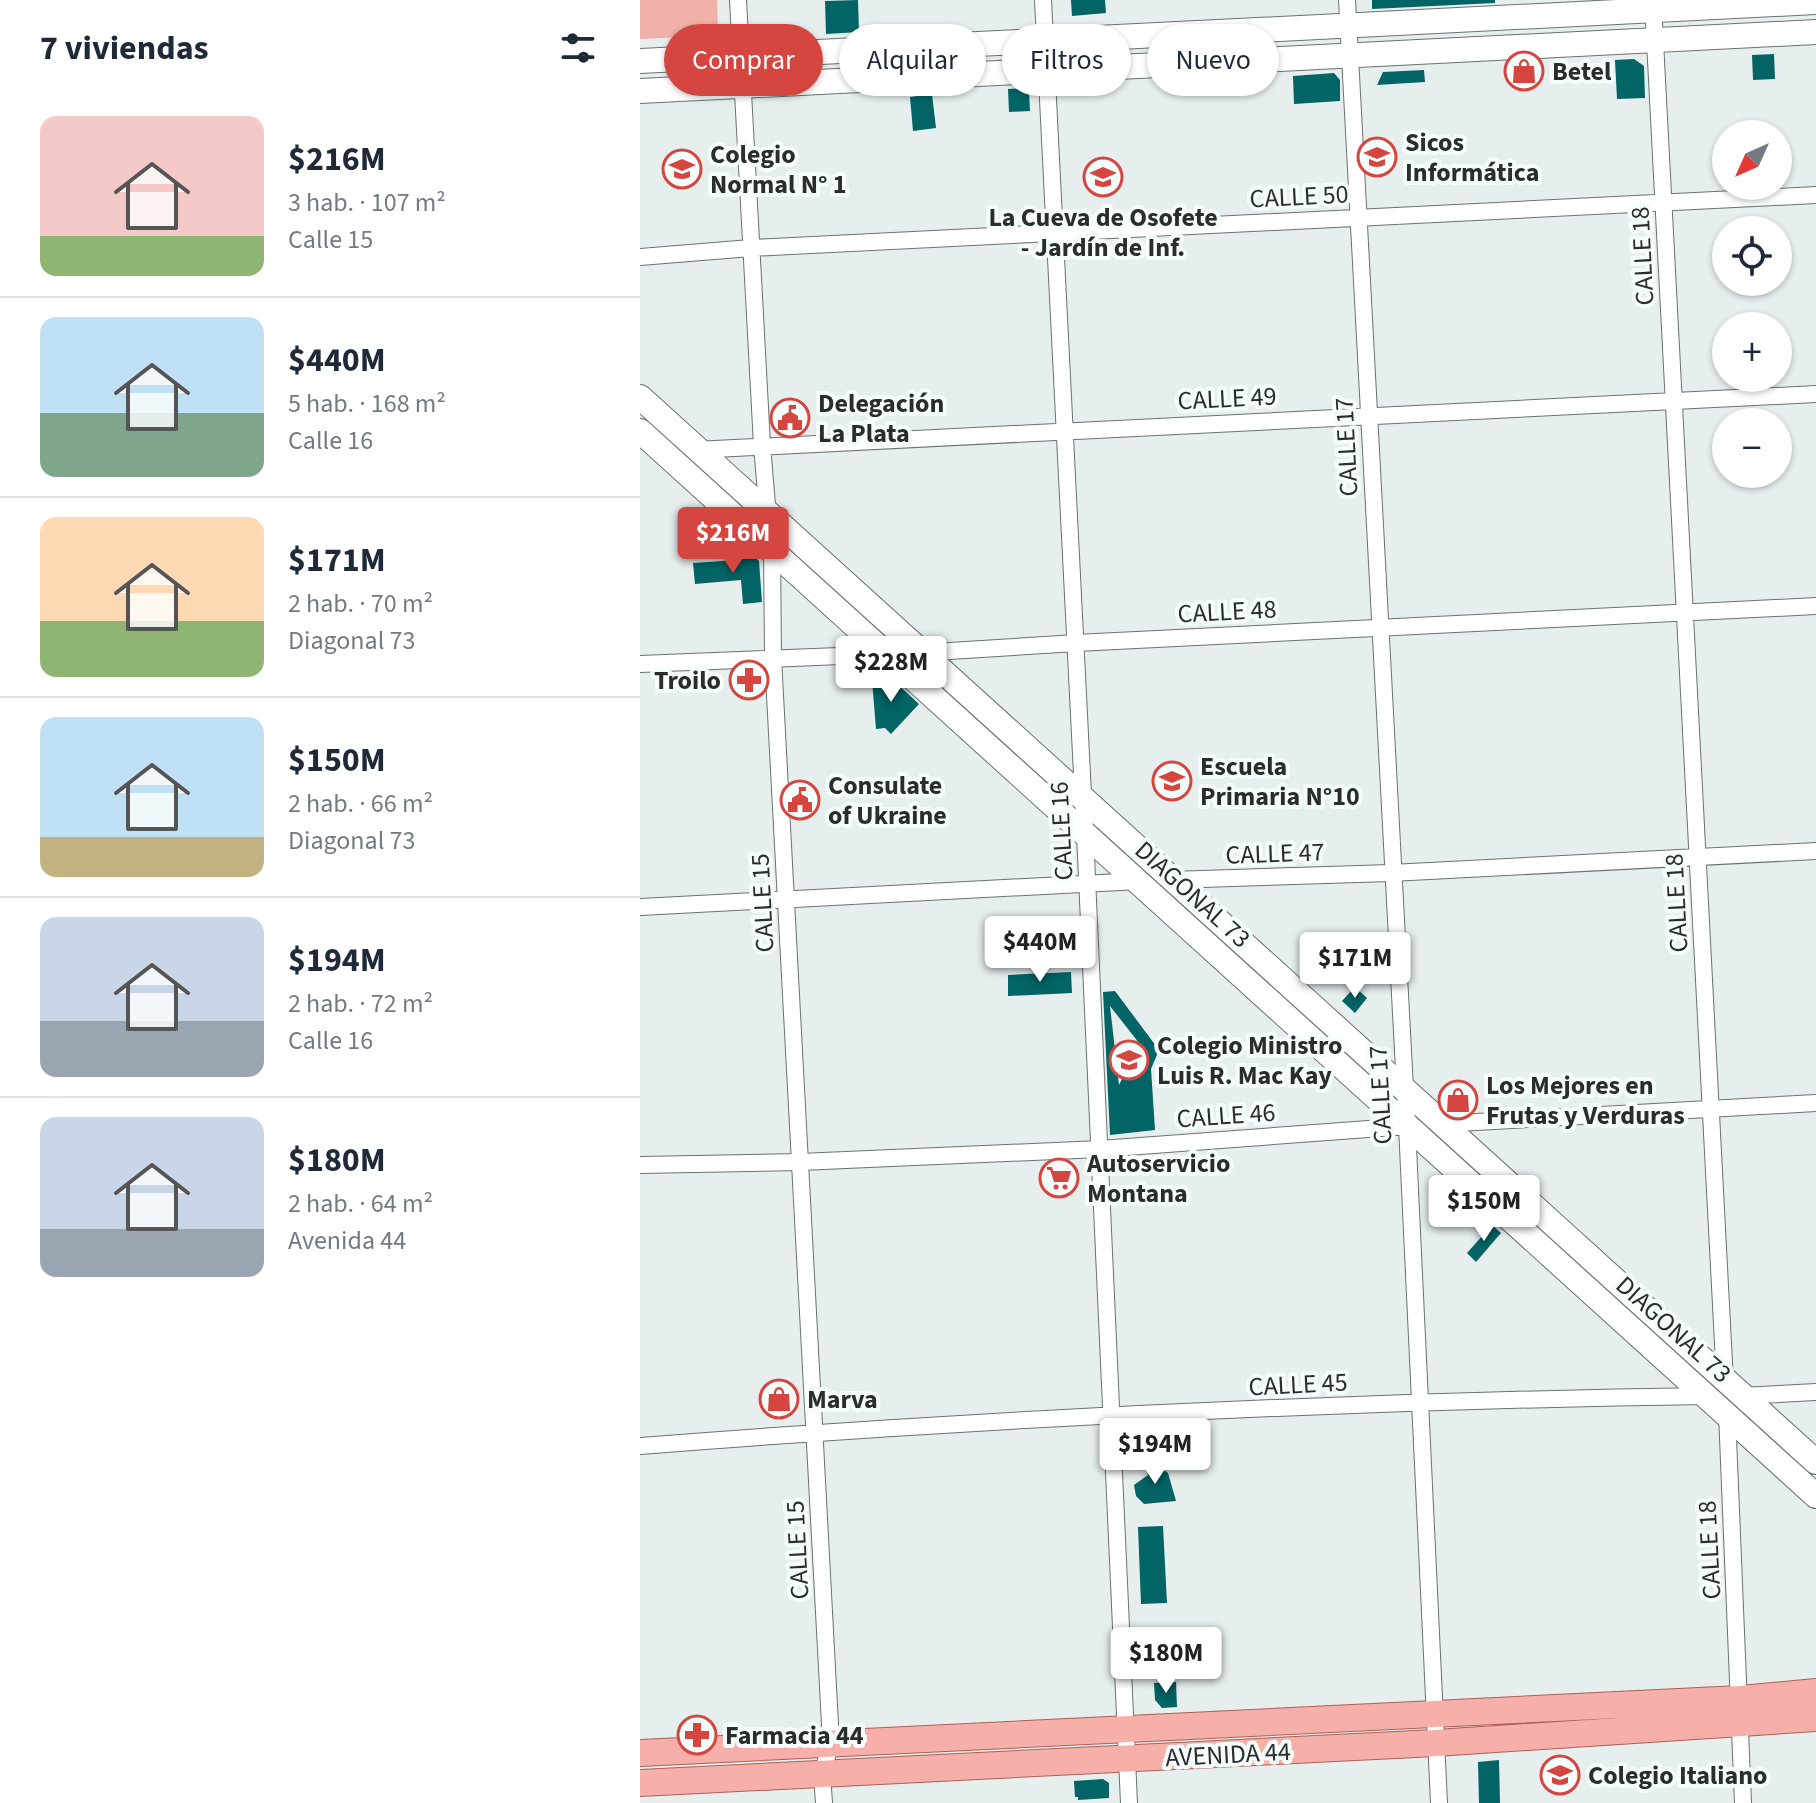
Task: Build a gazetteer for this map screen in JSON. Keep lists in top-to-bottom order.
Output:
{
  "streets": {
    "main road": ["DIAGONAL 73", "AVENIDA 44"],
    "street": [
      "CALLE 50",
      "CALLE 18",
      "CALLE 49",
      "CALLE 17",
      "CALLE 48",
      "CALLE 16",
      "CALLE 47",
      "CALLE 15",
      "CALLE 46",
      "CALLE 45"
    ]
  },
  "crossings": [
    ["CALLE 50", "CALLE 18"],
    ["CALLE 50", "CALLE 17"],
    ["CALLE 50", "CALLE 16"],
    ["CALLE 50", "CALLE 15"],
    ["CALLE 18", "CALLE 49"],
    ["CALLE 18", "CALLE 48"],
    ["CALLE 18", "CALLE 47"],
    ["CALLE 18", "DIAGONAL 73"],
    ["CALLE 18", "CALLE 46"],
    ["CALLE 18", "CALLE 45"],
    ["CALLE 18", "AVENIDA 44"],
    ["CALLE 49", "CALLE 17"],
    ["CALLE 49", "CALLE 16"],
    ["CALLE 49", "DIAGONAL 73"],
    ["CALLE 49", "CALLE 15"],
    ["CALLE 17", "CALLE 48"],
    ["CALLE 17", "CALLE 47"],
    ["CALLE 17", "DIAGONAL 73"],
    ["CALLE 17", "CALLE 46"],
    ["CALLE 17", "CALLE 45"],
    ["CALLE 17", "AVENIDA 44"],
    ["CALLE 48", "CALLE 16"],
    ["CALLE 48", "DIAGONAL 73"],
    ["CALLE 48", "CALLE 15"],
    ["CALLE 16", "CALLE 47"],
    ["CALLE 16", "DIAGONAL 73"],
    ["CALLE 16", "CALLE 46"],
    ["CALLE 16", "CALLE 45"],
    ["CALLE 16", "AVENIDA 44"],
    ["CALLE 47", "DIAGONAL 73"],
    ["CALLE 47", "CALLE 15"],
    ["DIAGONAL 73", "CALLE 15"],
    ["DIAGONAL 73", "CALLE 46"],
    ["DIAGONAL 73", "CALLE 45"],
    ["CALLE 15", "CALLE 46"],
    ["CALLE 15", "CALLE 45"],
    ["CALLE 15", "AVENIDA 44"]
  ],
  "places": {
    "shop": ["Betel", "Los Mejores en Frutas y Verduras", "Marva"],
    "school or university": [
      "Sicos Informática",
      "Colegio Normal N° 1",
      "La Cueva de Osofete - Jardín de Inf.",
      "Escuela Primaria N°10",
      "Colegio Ministro Luis R. Mac Kay",
      "Colegio Italiano"
    ],
    "public building": ["Delegación La Plata", "Consulate of Ukraine"],
    "pharmacy": ["Troilo", "Farmacia 44"],
    "supermarket": ["Autoservicio Montana"]
  },
  "north": "bottom left",
  "page": {
    "heading": "7 viviendas",
    "chip": [
      "Comprar",
      "Alquilar",
      "Filtros",
      "Nuevo"
    ],
    "list": [
      {
        "name": "$216M",
        "note": "3 hab. · 107 m² · Calle 15"
      },
      {
        "name": "$440M",
        "note": "5 hab. · 168 m² · Calle 16"
      },
      {
        "name": "$171M",
        "note": "2 hab. · 70 m² · Diagonal 73"
      },
      {
        "name": "$150M",
        "note": "2 hab. · 66 m² · Diagonal 73"
      },
      {
        "name": "$194M",
        "note": "2 hab. · 72 m² · Calle 16"
      },
      {
        "name": "$180M",
        "note": "2 hab. · 64 m² · Avenida 44"
      }
    ],
    "map_buttons": ["+", "−"],
    "price": [
      "$216M",
      "$228M",
      "$440M",
      "$171M",
      "$150M",
      "$194M",
      "$180M"
    ]
  }
}
